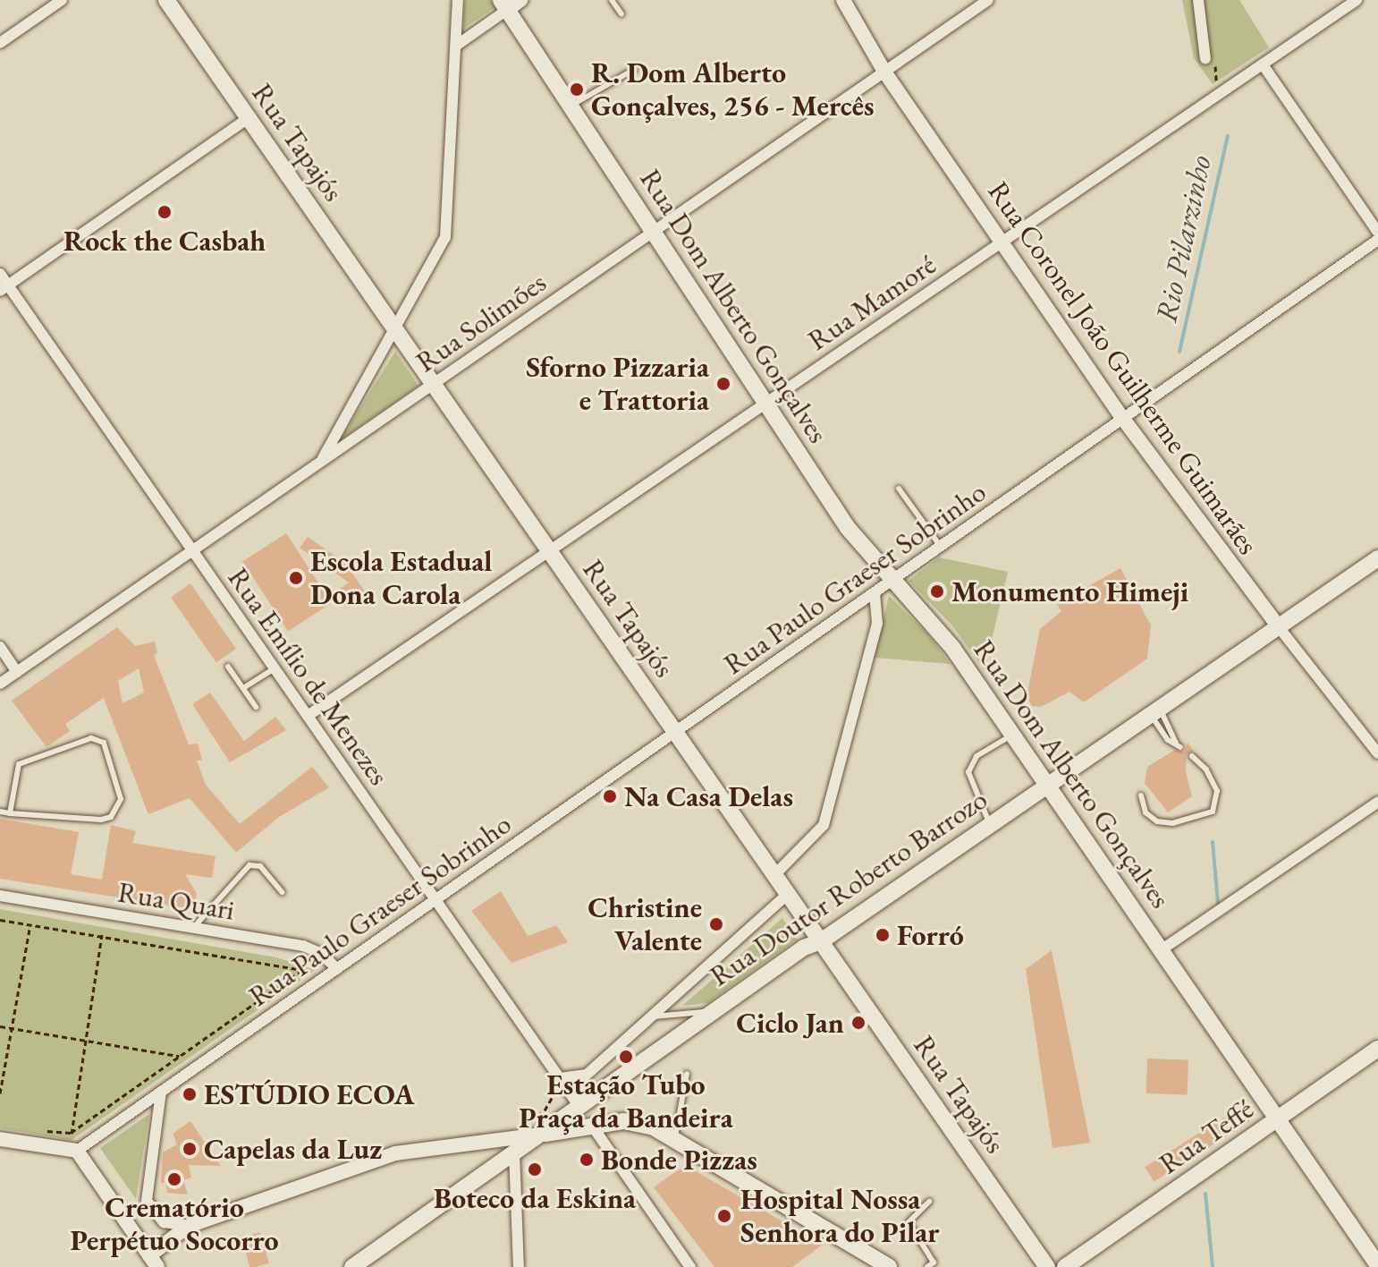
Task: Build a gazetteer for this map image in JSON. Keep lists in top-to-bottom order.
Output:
{
  "streets": {
    "main road": [
      "Rua Tapajós",
      "Rua Dom Alberto Gonçalves",
      "Rua Doutor Roberto Barrozo",
      "Rua Teffé"
    ],
    "street": [
      "Rua Mamoré",
      "Rua Solimões",
      "Rua Coronel João Guilherme Guimarães",
      "Rua Paulo Graeser Sobrinho",
      "Rua Emílio de Menezes",
      "Rua Quari"
    ]
  },
  "crossings": [
    ["Rua Tapajós", "Rua Mamoré"],
    ["Rua Tapajós", "Rua Solimões"],
    ["Rua Tapajós", "Rua Paulo Graeser Sobrinho"],
    ["Rua Tapajós", "Rua Doutor Roberto Barrozo"],
    ["Rua Mamoré", "Rua Dom Alberto Gonçalves"],
    ["Rua Mamoré", "Rua Coronel João Guilherme Guimarães"],
    ["Rua Mamoré", "Rua Emílio de Menezes"],
    ["Rua Dom Alberto Gonçalves", "Rua Solimões"],
    ["Rua Dom Alberto Gonçalves", "Rua Paulo Graeser Sobrinho"],
    ["Rua Dom Alberto Gonçalves", "Rua Doutor Roberto Barrozo"],
    ["Rua Dom Alberto Gonçalves", "Rua Teffé"],
    ["Rua Solimões", "Rua Coronel João Guilherme Guimarães"],
    ["Rua Solimões", "Rua Emílio de Menezes"],
    ["Rua Coronel João Guilherme Guimarães", "Rua Paulo Graeser Sobrinho"],
    ["Rua Coronel João Guilherme Guimarães", "Rua Doutor Roberto Barrozo"],
    ["Rua Paulo Graeser Sobrinho", "Rua Emílio de Menezes"],
    ["Rua Paulo Graeser Sobrinho", "Rua Quari"],
    ["Rua Emílio de Menezes", "Rua Doutor Roberto Barrozo"]
  ],
  "water": ["Rio Pilarzinho"],
  "places": [
    "R. Dom Alberto Gonçalves, 256 - Mercês",
    "Rock the Casbah",
    "Sforno Pizzaria e Trattoria",
    "Escola Estadual Dona Carola",
    "Monumento Himeji",
    "Na Casa Delas",
    "Christine Valente",
    "Forró",
    "Ciclo Jan",
    "Estação Tubo Praça da Bandeira",
    "ESTÚDIO ECOA",
    "Capelas da Luz",
    "Bonde Pizzas",
    "Boteco da Eskina",
    "Crematório Perpétuo Socorro",
    "Hospital Nossa Senhora do Pilar"
  ]
}
